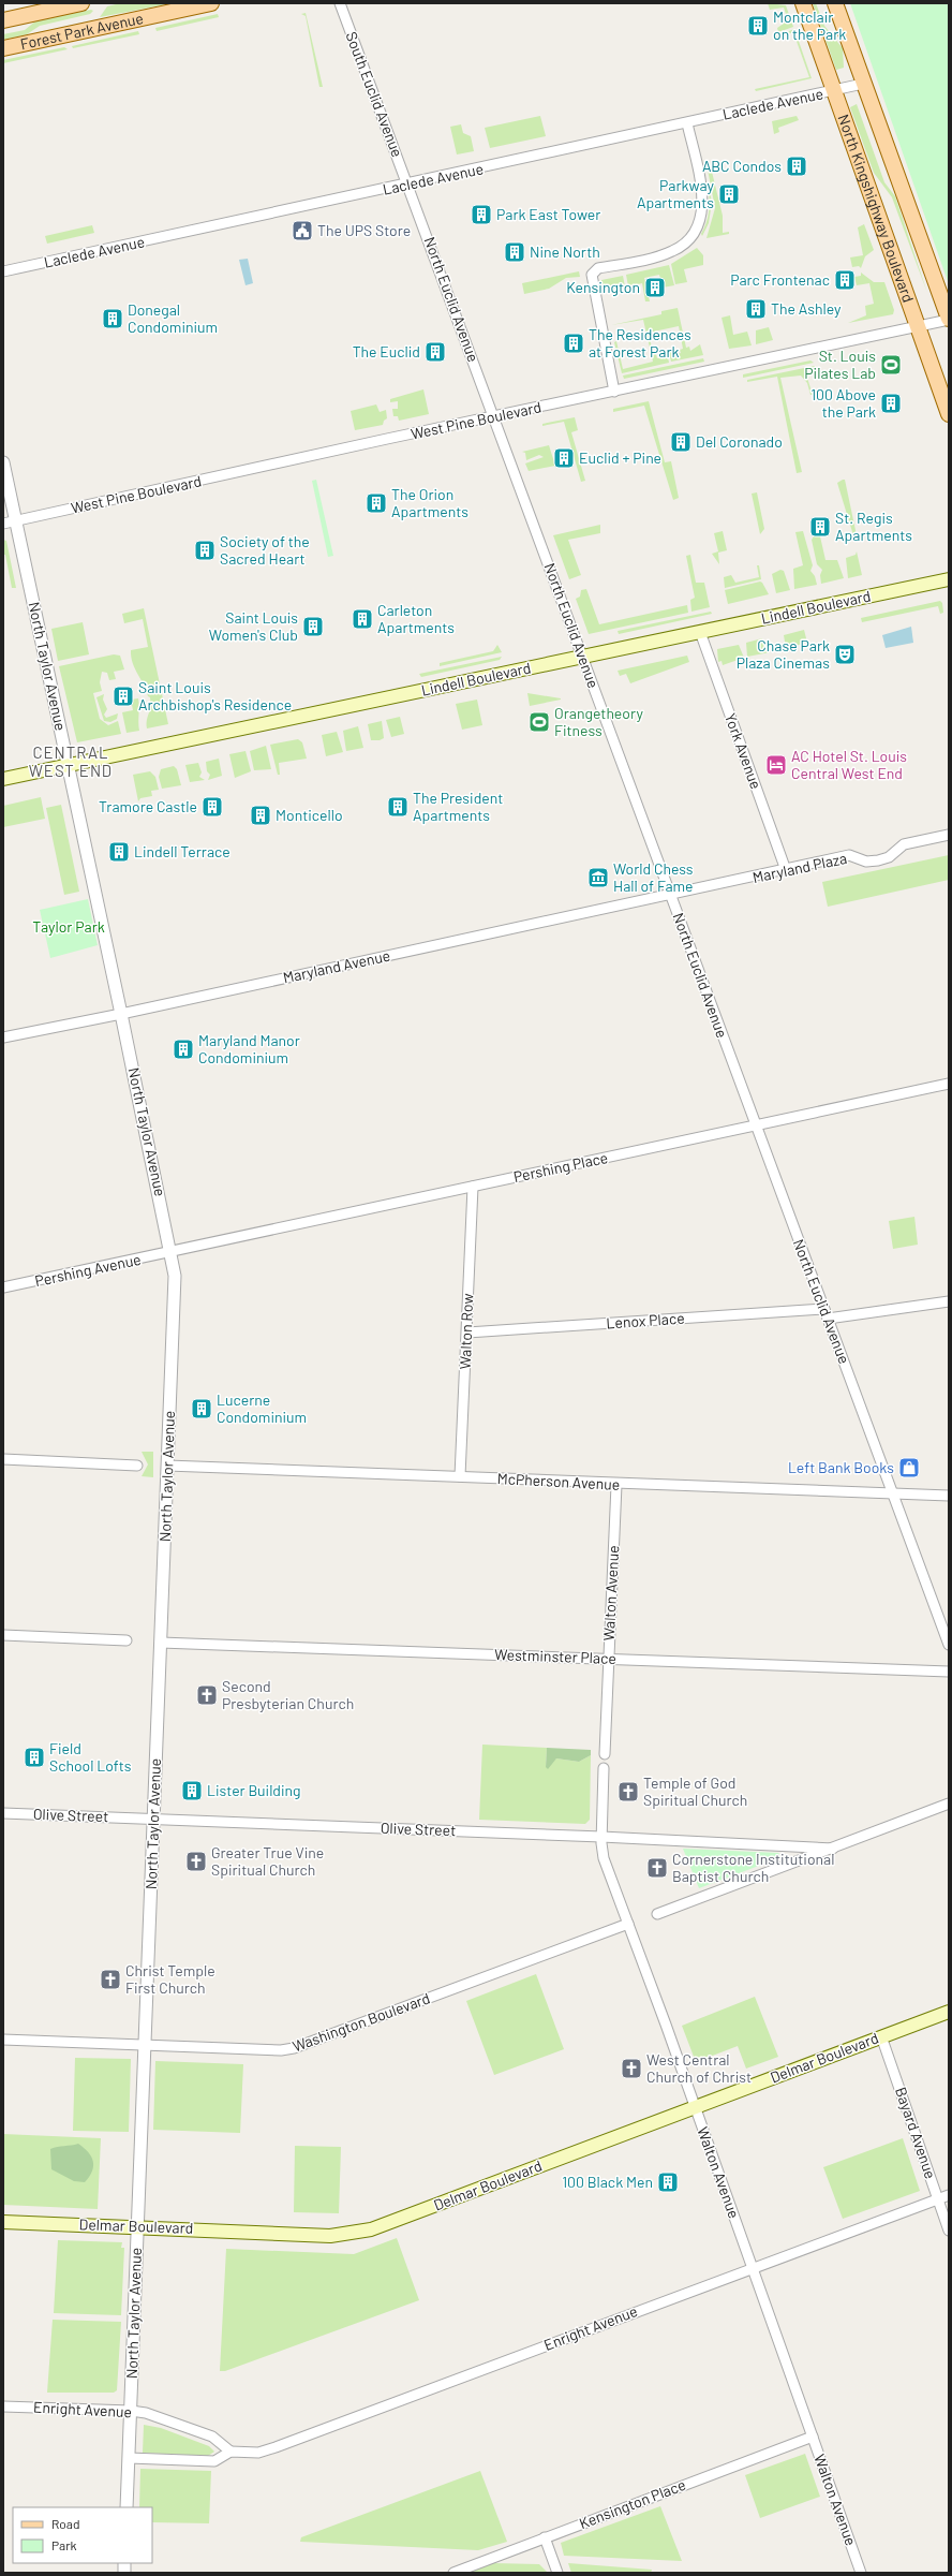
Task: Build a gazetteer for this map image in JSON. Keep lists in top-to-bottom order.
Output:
{
  "streets": {
    "main road": [
      "Forest Park Avenue",
      "North Kingshighway Boulevard",
      "Lindell Boulevard",
      "Delmar Boulevard"
    ],
    "street": [
      "South Euclid Avenue",
      "Laclede Avenue",
      "North Euclid Avenue",
      "West Pine Boulevard",
      "North Taylor Avenue",
      "York Avenue",
      "Maryland Plaza",
      "Maryland Avenue",
      "Pershing Place",
      "Pershing Avenue",
      "Lenox Place",
      "Walton Row",
      "McPherson Avenue",
      "Walton Avenue",
      "Westminster Place",
      "Olive Street",
      "Washington Boulevard",
      "Bayard Avenue",
      "Enright Avenue",
      "Kensington Place"
    ]
  },
  "crossings": [
    ["South Euclid Avenue", "Laclede Avenue"],
    ["South Euclid Avenue", "North Euclid Avenue"],
    ["Laclede Avenue", "North Kingshighway Boulevard"],
    ["Laclede Avenue", "North Euclid Avenue"],
    ["North Kingshighway Boulevard", "West Pine Boulevard"],
    ["North Euclid Avenue", "West Pine Boulevard"],
    ["North Euclid Avenue", "Lindell Boulevard"],
    ["North Euclid Avenue", "Maryland Plaza"],
    ["North Euclid Avenue", "Maryland Avenue"],
    ["North Euclid Avenue", "Pershing Place"],
    ["North Euclid Avenue", "Lenox Place"],
    ["North Euclid Avenue", "McPherson Avenue"],
    ["West Pine Boulevard", "North Taylor Avenue"],
    ["Lindell Boulevard", "North Taylor Avenue"],
    ["Lindell Boulevard", "York Avenue"],
    ["North Taylor Avenue", "Maryland Avenue"],
    ["North Taylor Avenue", "Pershing Place"],
    ["North Taylor Avenue", "Pershing Avenue"],
    ["North Taylor Avenue", "McPherson Avenue"],
    ["North Taylor Avenue", "Westminster Place"],
    ["North Taylor Avenue", "Olive Street"],
    ["North Taylor Avenue", "Washington Boulevard"],
    ["North Taylor Avenue", "Delmar Boulevard"],
    ["North Taylor Avenue", "Enright Avenue"],
    ["York Avenue", "Maryland Plaza"],
    ["Maryland Plaza", "Maryland Avenue"],
    ["Pershing Place", "Pershing Avenue"],
    ["Pershing Place", "Walton Row"],
    ["Lenox Place", "Walton Row"],
    ["Walton Row", "McPherson Avenue"],
    ["McPherson Avenue", "Walton Avenue"],
    ["Walton Avenue", "Westminster Place"],
    ["Walton Avenue", "Olive Street"],
    ["Walton Avenue", "Washington Boulevard"],
    ["Walton Avenue", "Delmar Boulevard"],
    ["Walton Avenue", "Enright Avenue"],
    ["Walton Avenue", "Kensington Place"],
    ["Delmar Boulevard", "Bayard Avenue"],
    ["Bayard Avenue", "Enright Avenue"]
  ],
  "districts": ["CENTRAL WEST END"],
  "parks": ["Taylor Park"],
  "places": {
    "building": [
      "Montclair on the Park",
      "ABC Condos",
      "Parkway Apartments",
      "Park East Tower",
      "Nine North",
      "Parc Frontenac",
      "Kensington",
      "The Ashley",
      "Donegal Condominium",
      "The Residences at Forest Park",
      "The Euclid",
      "100 Above the Park",
      "Del Coronado",
      "Euclid + Pine",
      "The Orion Apartments",
      "St. Regis Apartments",
      "Society of the Sacred Heart",
      "Carleton Apartments",
      "Saint Louis Women's Club",
      "Saint Louis Archbishop's Residence",
      "Tramore Castle",
      "The President Apartments",
      "Monticello",
      "Lindell Terrace",
      "Maryland Manor Condominium",
      "Lucerne Condominium",
      "Field School Lofts",
      "Lister Building",
      "100 Black Men"
    ],
    "public building": ["The UPS Store"],
    "sports": ["St. Louis Pilates Lab", "Orangetheory Fitness"],
    "theatre": ["Chase Park Plaza Cinemas"],
    "hotel": ["AC Hotel St. Louis Central West End"],
    "museum": ["World Chess Hall of Fame"],
    "shop": ["Left Bank Books"],
    "church": [
      "Second Presbyterian Church",
      "Temple of God Spiritual Church",
      "Greater True Vine Spiritual Church",
      "Cornerstone Institutional Baptist Church",
      "Christ Temple First Church",
      "West Central Church of Christ"
    ]
  },
  "legend": ["Road", "Park"]
}
